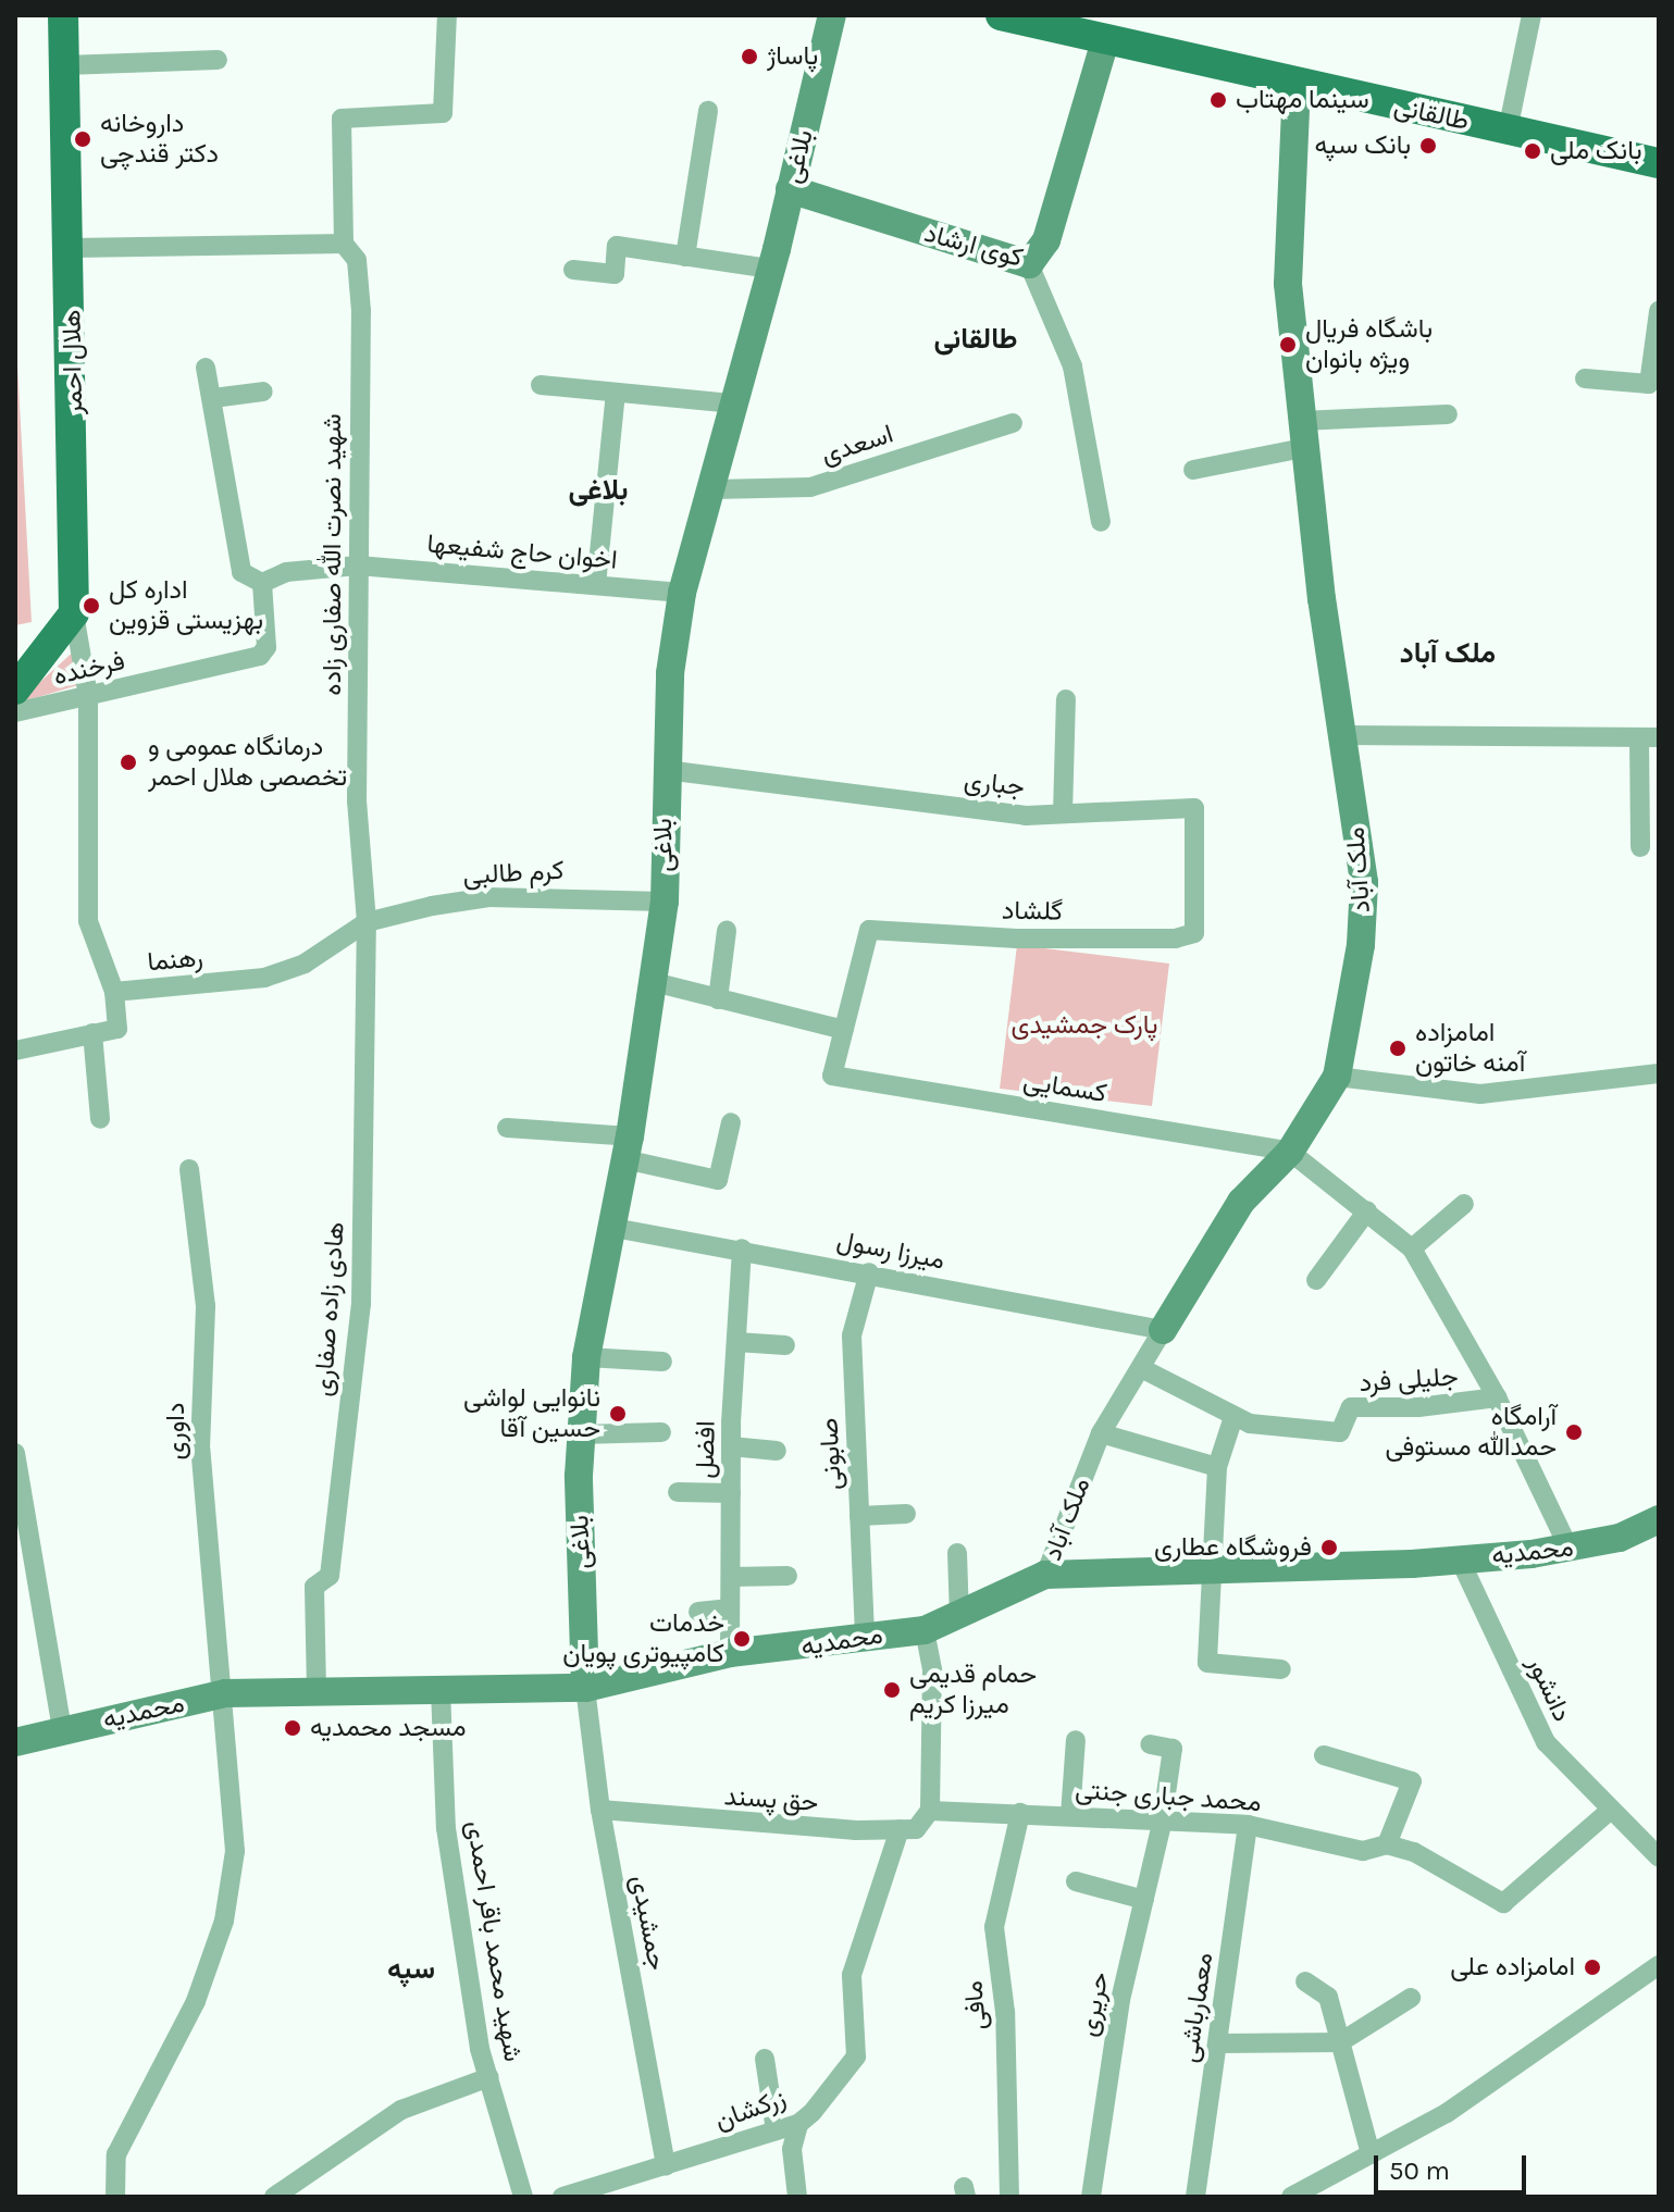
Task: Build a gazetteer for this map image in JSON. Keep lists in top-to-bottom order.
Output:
{
  "streets": {
    "main road": ["طالقانی", "هلال احمر"],
    "street": [
      "بلاغی",
      "کوی ارشاد",
      "اسعدی",
      "اخوان حاج شفیعها",
      "شهید نصرت الله صفاری زاده",
      "فرخنده",
      "جباری",
      "ملک آباد",
      "کرم طالبی",
      "گلشاد",
      "رهنما",
      "کسمایی",
      "میرزا رسول",
      "هادی زاده صفاری",
      "جلیلی فرد",
      "داوری",
      "افضل",
      "صابونی",
      "محمدیه",
      "دانشور",
      "محمد جباری جنتی",
      "حق پسند",
      "جمشیدی",
      "شهید محمد باقر احمدی",
      "حریری",
      "مافی",
      "معمارباشی",
      "زرکشان"
    ]
  },
  "crossings": [
    ["طالقانی", "کوی ارشاد"],
    ["طالقانی", "ملک آباد"],
    ["بلاغی", "کوی ارشاد"],
    ["بلاغی", "اسعدی"],
    ["بلاغی", "اخوان حاج شفیعها"],
    ["بلاغی", "جباری"],
    ["بلاغی", "کرم طالبی"],
    ["بلاغی", "میرزا رسول"],
    ["بلاغی", "محمدیه"],
    ["بلاغی", "جمشیدی"],
    ["اخوان حاج شفیعها", "شهید نصرت الله صفاری زاده"],
    ["شهید نصرت الله صفاری زاده", "کرم طالبی"],
    ["شهید نصرت الله صفاری زاده", "رهنما"],
    ["شهید نصرت الله صفاری زاده", "هادی زاده صفاری"],
    ["جباری", "گلشاد"],
    ["ملک آباد", "کسمایی"],
    ["ملک آباد", "میرزا رسول"],
    ["ملک آباد", "جلیلی فرد"],
    ["ملک آباد", "محمدیه"],
    ["کرم طالبی", "رهنما"],
    ["کرم طالبی", "هادی زاده صفاری"],
    ["گلشاد", "کسمایی"],
    ["رهنما", "هادی زاده صفاری"],
    ["میرزا رسول", "افضل"],
    ["میرزا رسول", "صابونی"],
    ["هادی زاده صفاری", "محمدیه"],
    ["داوری", "محمدیه"],
    ["افضل", "محمدیه"],
    ["صابونی", "محمدیه"],
    ["محمدیه", "دانشور"],
    ["محمدیه", "جمشیدی"],
    ["محمدیه", "شهید محمد باقر احمدی"],
    ["دانشور", "محمد جباری جنتی"],
    ["محمد جباری جنتی", "حریری"],
    ["محمد جباری جنتی", "مافی"],
    ["محمد جباری جنتی", "معمارباشی"],
    ["حق پسند", "جمشیدی"],
    ["حق پسند", "زرکشان"],
    ["جمشیدی", "زرکشان"]
  ],
  "districts": [
    "طالقانی",
    "بلاغی",
    "ملک آباد",
    "سپه"
  ],
  "parks": ["پارک جمشیدی"],
  "places": [
    "پاساژ",
    "سینما مهتاب",
    "داروخانه دکتر قندچی",
    "بانک سپه",
    "بانک ملی",
    "باشگاه فریال ویژه بانوان",
    "اداره کل بهزیستی قزوین",
    "درمانگاه عمومی و تخصصی هلال احمر",
    "امامزاده آمنه خاتون",
    "نانوایی لواشی حسین آقا",
    "آرامگاه حمدالله مستوفی",
    "فروشگاه عطاری",
    "خدمات کامپیوتری پویان",
    "حمام قدیمی میرزا کریم",
    "مسجد محمدیه",
    "امامزاده علی"
  ],
  "scale_bar": "50 m"
}
